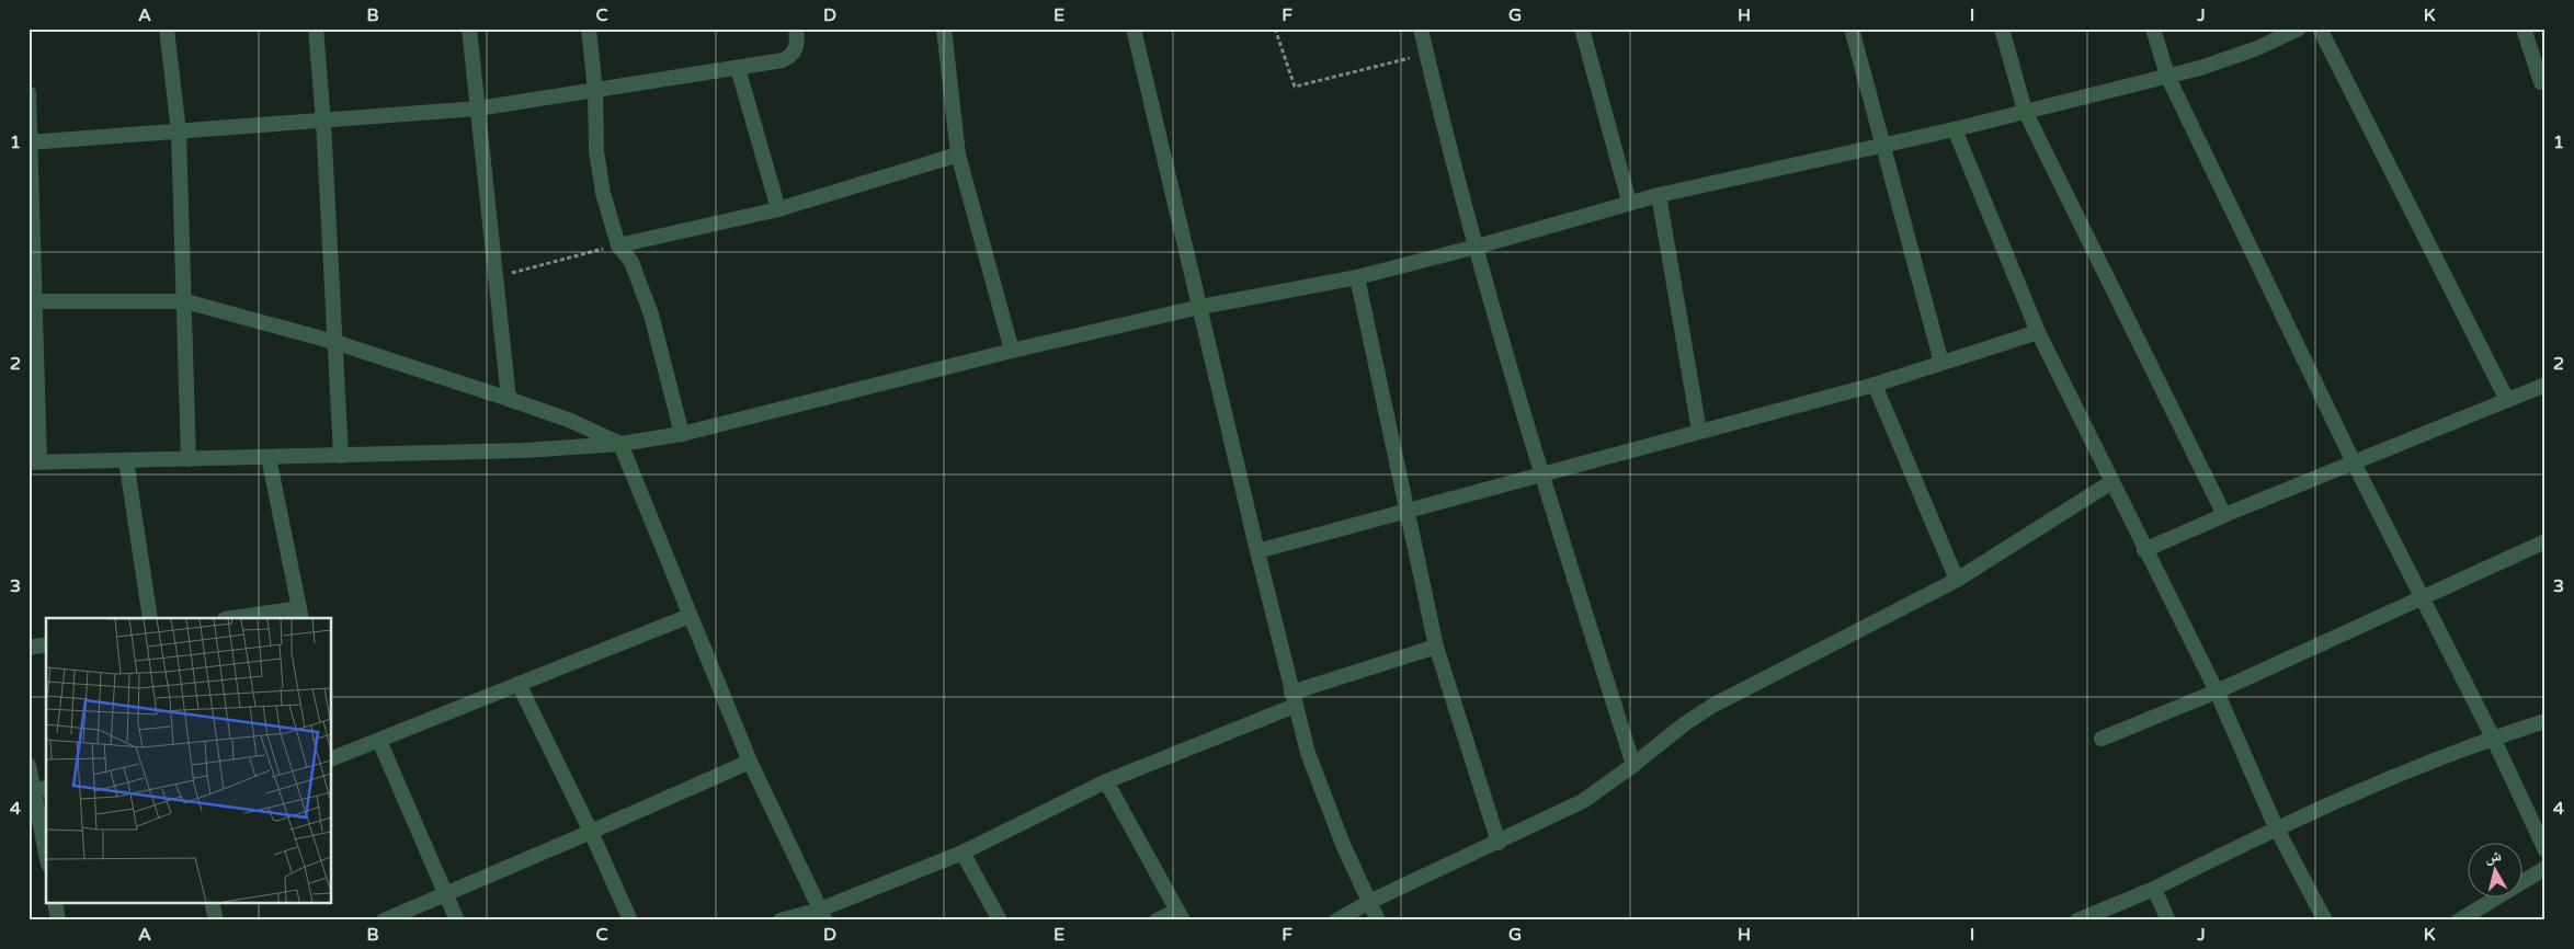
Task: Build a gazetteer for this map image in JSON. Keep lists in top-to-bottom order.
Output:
{
  "north": "top",
  "grid": {
    "columns": [
      "A",
      "B",
      "C",
      "D",
      "E",
      "F",
      "G",
      "H",
      "I",
      "J",
      "K"
    ],
    "rows": [
      "1",
      "2",
      "3",
      "4"
    ]
  }
}
